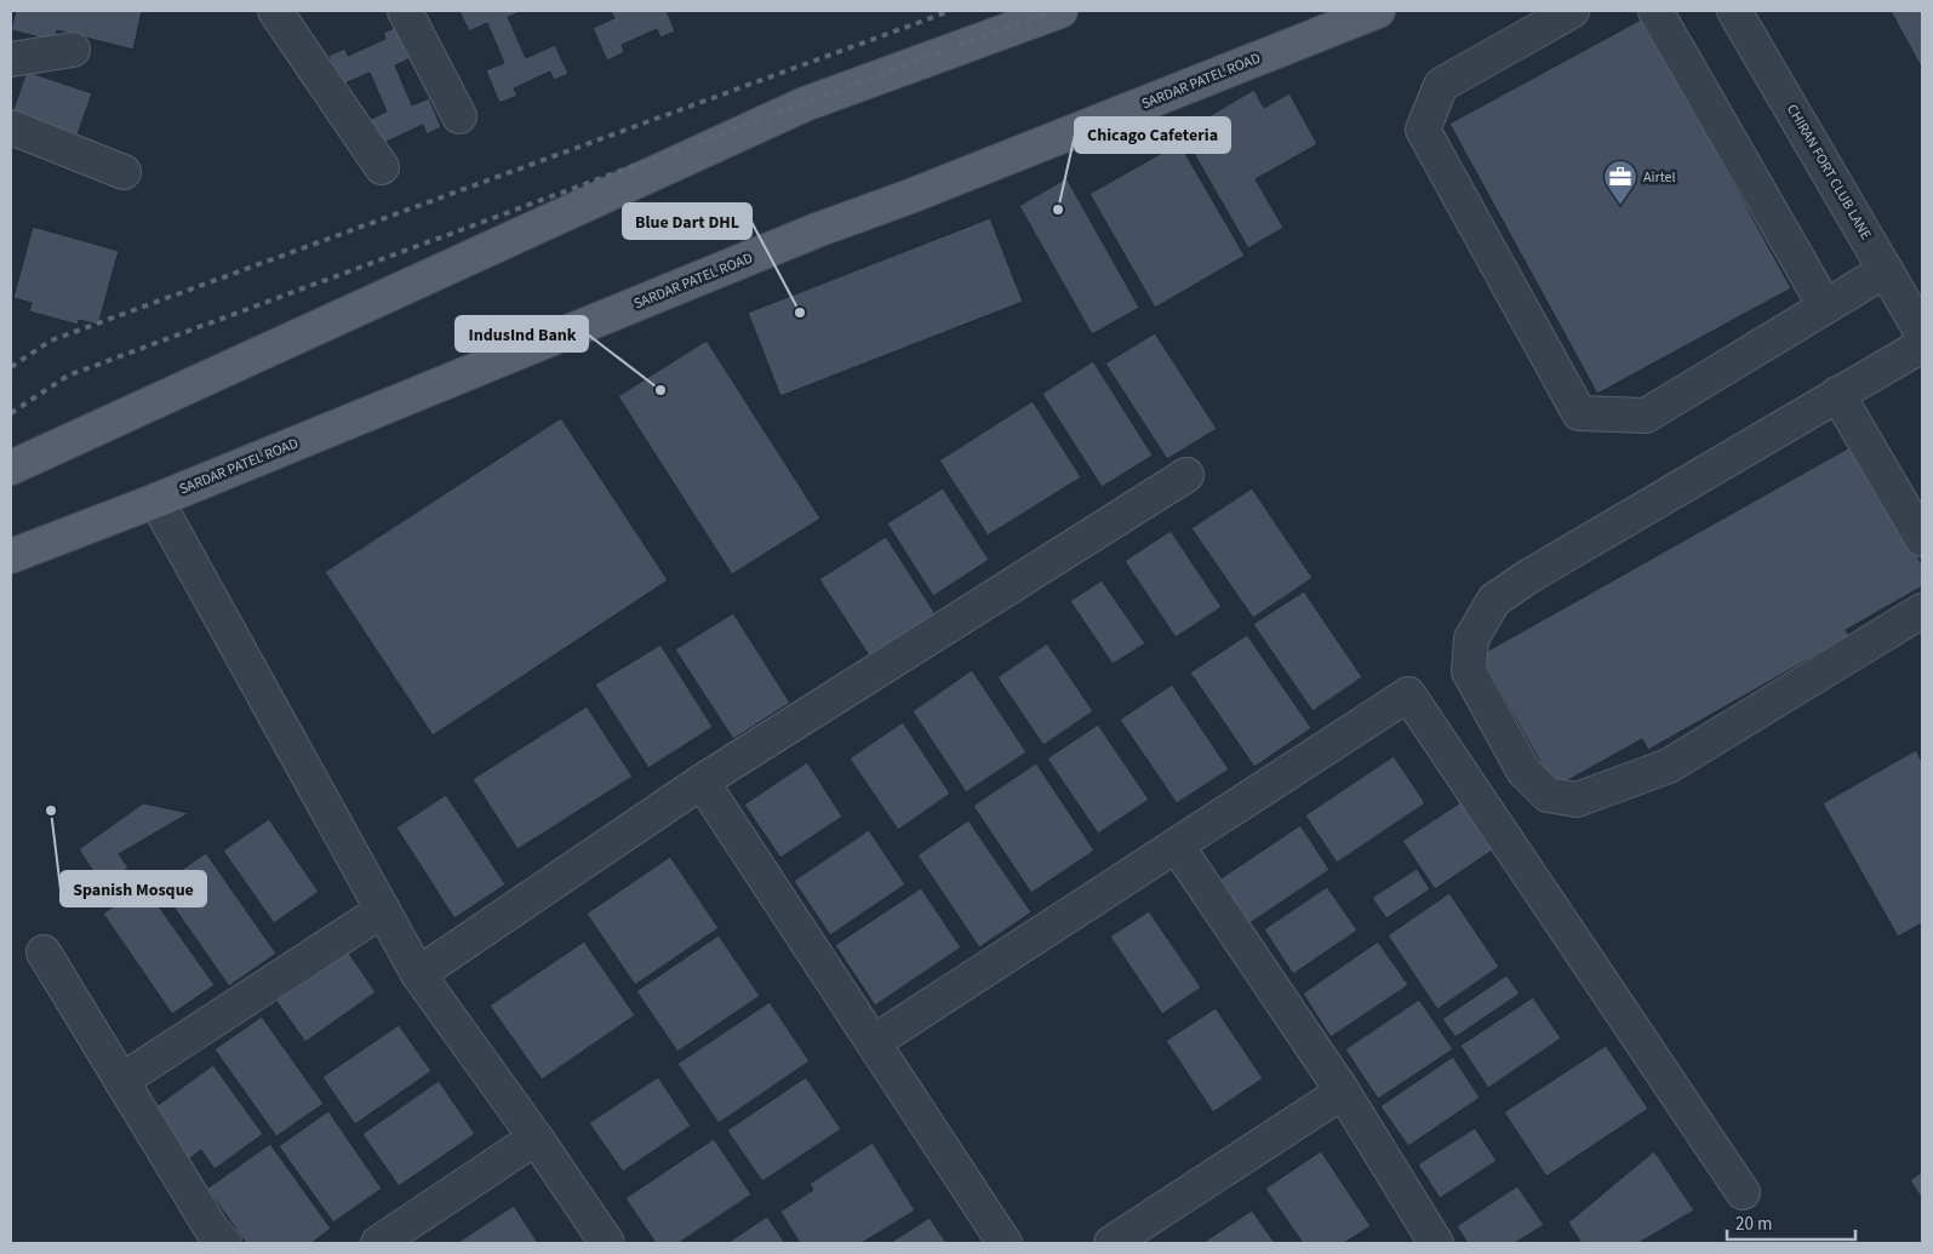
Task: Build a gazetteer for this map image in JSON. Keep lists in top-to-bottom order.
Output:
{
  "streets": {
    "main road": ["SARDAR PATEL ROAD"],
    "street": ["CHIRAN FORT CLUB LANE"]
  },
  "places": {
    "office": ["Airtel"],
    "other": [
      "Chicago Cafeteria",
      "Blue Dart DHL",
      "IndusInd Bank",
      "Spanish Mosque"
    ]
  },
  "scale_bar": "20 m"
}
